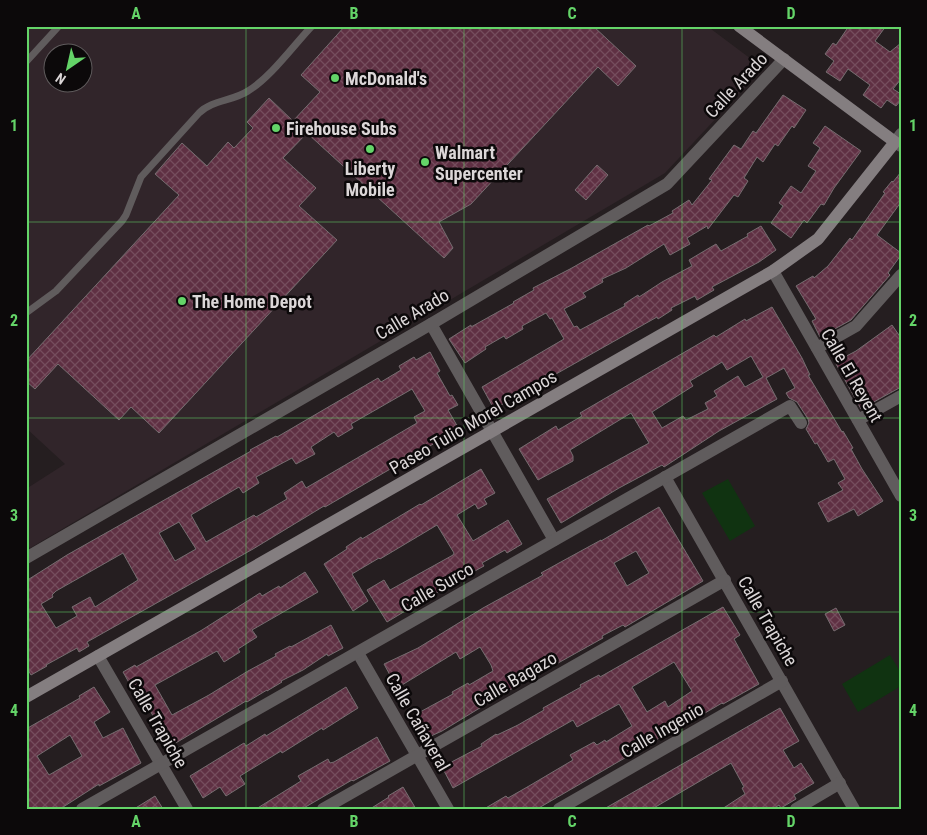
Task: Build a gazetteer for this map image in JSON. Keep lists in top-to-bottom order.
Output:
{
  "streets": {
    "street": [
      "Calle Arado",
      "Calle El Reyent",
      "Paseo Tulio Morel Campos",
      "Calle Surco",
      "Calle Trapiche",
      "Calle Bagazo",
      "Calle Cañaveral",
      "Calle Ingenio"
    ]
  },
  "crossings": [
    ["Calle El Reyent", "Paseo Tulio Morel Campos"],
    ["Paseo Tulio Morel Campos", "Calle Trapiche"],
    ["Calle Surco", "Calle Trapiche"],
    ["Calle Surco", "Calle Cañaveral"],
    ["Calle Trapiche", "Calle Bagazo"],
    ["Calle Trapiche", "Calle Ingenio"],
    ["Calle Bagazo", "Calle Cañaveral"]
  ],
  "places": [
    "McDonald's",
    "Firehouse Subs",
    "Liberty Mobile",
    "Walmart Supercenter",
    "The Home Depot"
  ],
  "north": "bottom left",
  "grid": {
    "columns": [
      "A",
      "B",
      "C",
      "D"
    ],
    "rows": [
      "1",
      "2",
      "3",
      "4"
    ]
  }
}
